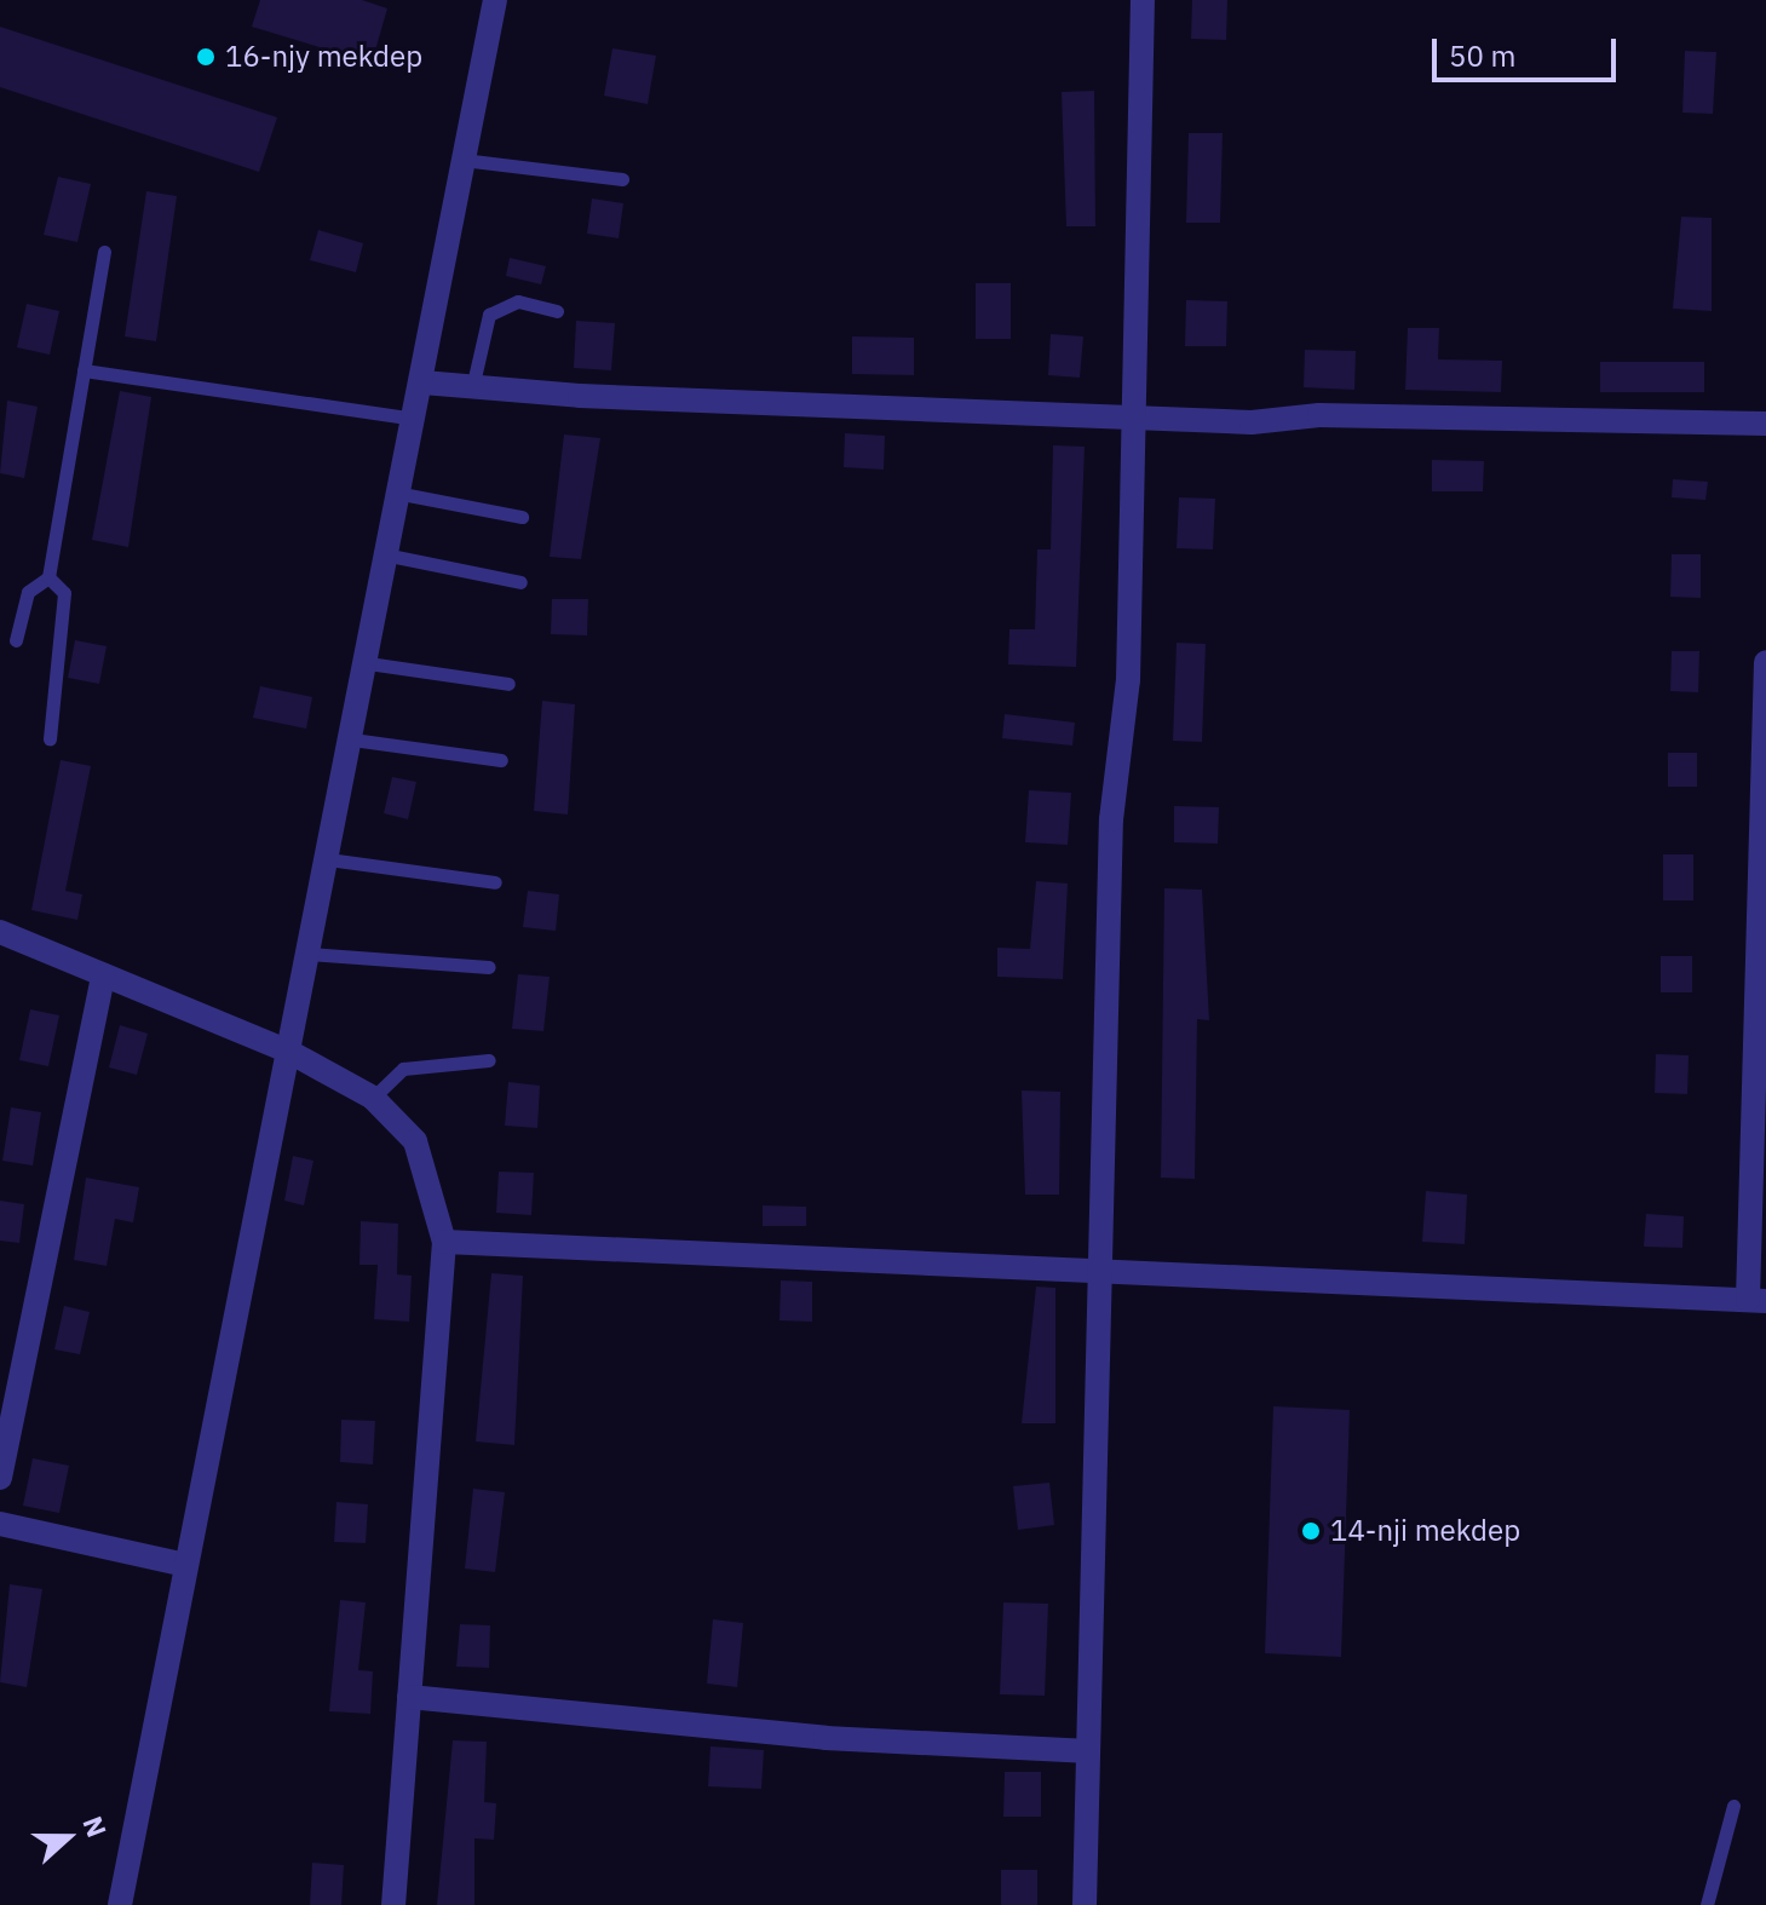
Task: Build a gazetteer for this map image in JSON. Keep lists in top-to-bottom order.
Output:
{
  "places": ["16-njy mekdep", "14-nji mekdep"],
  "scale_bar": "50 m",
  "north": "right"
}
